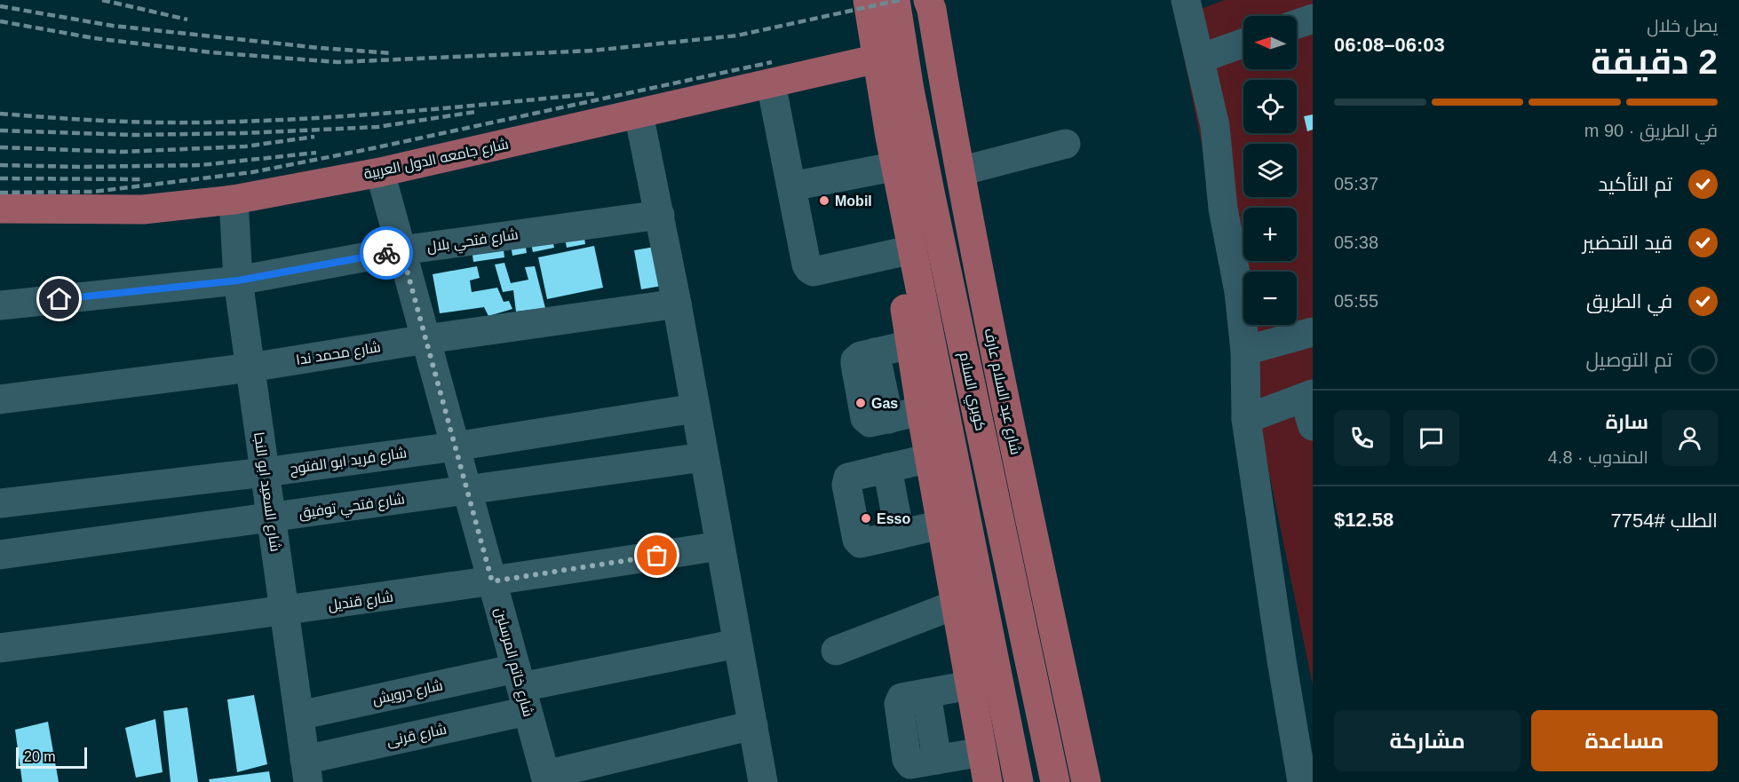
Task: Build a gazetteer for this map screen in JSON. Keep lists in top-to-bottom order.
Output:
{
  "streets": {
    "main road": ["شارع جامعه الدول العربية", "كوبري السلام", "شارع عبد السلام عارف"],
    "street": [
      "شارع فتحي بلال",
      "شارع محمد ندا",
      "شارع فريد ابو الفتوح",
      "شارع السعيد ابو النجا",
      "شارع فتحي توفيق",
      "شارع قنديل",
      "شارع خاتم المرسلين",
      "شارع درويش",
      "شارع قرنى"
    ]
  },
  "crossings": [
    ["شارع جامعه الدول العربية", "شارع السعيد ابو النجا"],
    ["شارع جامعه الدول العربية", "شارع خاتم المرسلين"],
    ["شارع فتحي بلال", "شارع السعيد ابو النجا"],
    ["شارع فتحي بلال", "شارع خاتم المرسلين"],
    ["شارع محمد ندا", "شارع السعيد ابو النجا"],
    ["شارع محمد ندا", "شارع خاتم المرسلين"],
    ["شارع فريد ابو الفتوح", "شارع السعيد ابو النجا"],
    ["شارع فريد ابو الفتوح", "شارع خاتم المرسلين"],
    ["شارع السعيد ابو النجا", "شارع فتحي توفيق"],
    ["شارع السعيد ابو النجا", "شارع قنديل"],
    ["شارع السعيد ابو النجا", "شارع درويش"],
    ["شارع السعيد ابو النجا", "شارع قرنى"],
    ["شارع فتحي توفيق", "شارع خاتم المرسلين"],
    ["شارع قنديل", "شارع خاتم المرسلين"],
    ["شارع خاتم المرسلين", "شارع درويش"],
    ["شارع خاتم المرسلين", "شارع قرنى"],
    ["شارع درويش", "شارع قرنى"]
  ],
  "places": ["Mobil", "Gas", "Esso"],
  "scale_bar": "20 m",
  "north": "left",
  "page": {
    "heading": ["2 دقيقة", "يصل خلال", "06:03–06:08"],
    "panel": [
      "سارة",
      "المندوب · 4.8",
      "الطلب #7754",
      "$12.58"
    ],
    "map_buttons": ["+", "−"],
    "bar": "في الطريق · 90 m",
    "list": [
      ["تم التأكيد", "05:37"],
      ["قيد التحضير", "05:38"],
      ["في الطريق", "05:55"],
      "تم التوصيل"
    ],
    "buttons": ["مساعدة", "مشاركة"],
    "scale": "20 m"
  }
}
